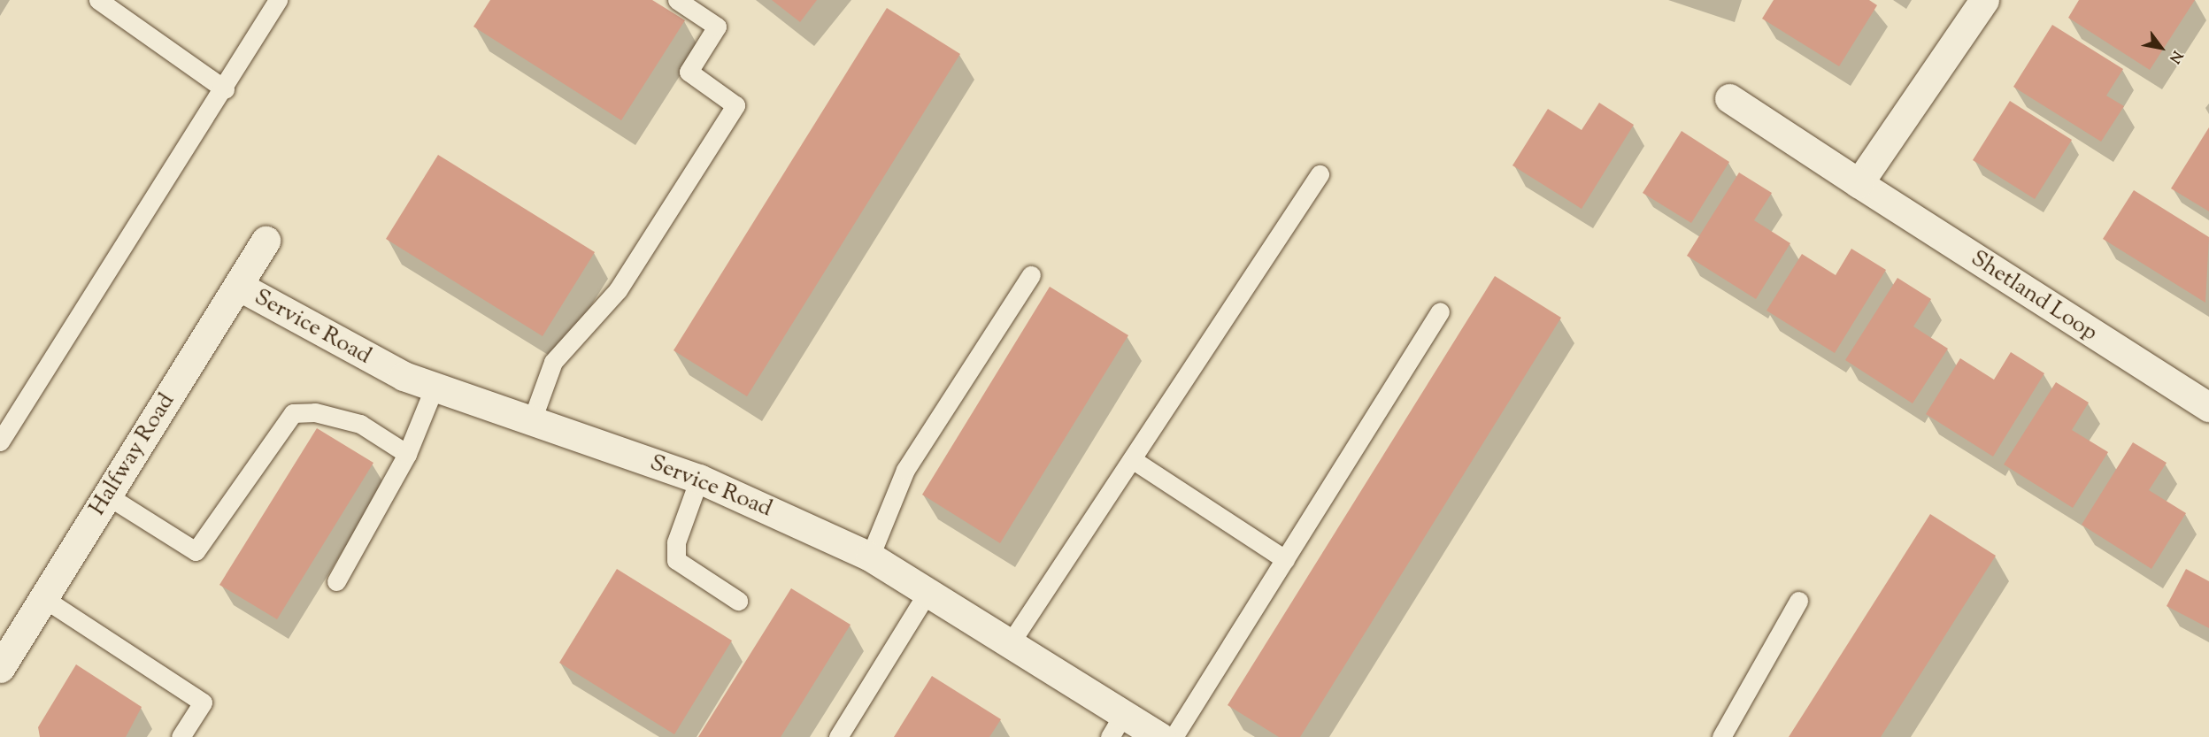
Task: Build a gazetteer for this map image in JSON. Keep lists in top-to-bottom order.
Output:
{
  "streets": {
    "street": ["Shetland Loop", "Service Road", "Halfway Road"]
  },
  "crossings": [
    ["Service Road", "Halfway Road"]
  ],
  "north": "bottom right"
}
